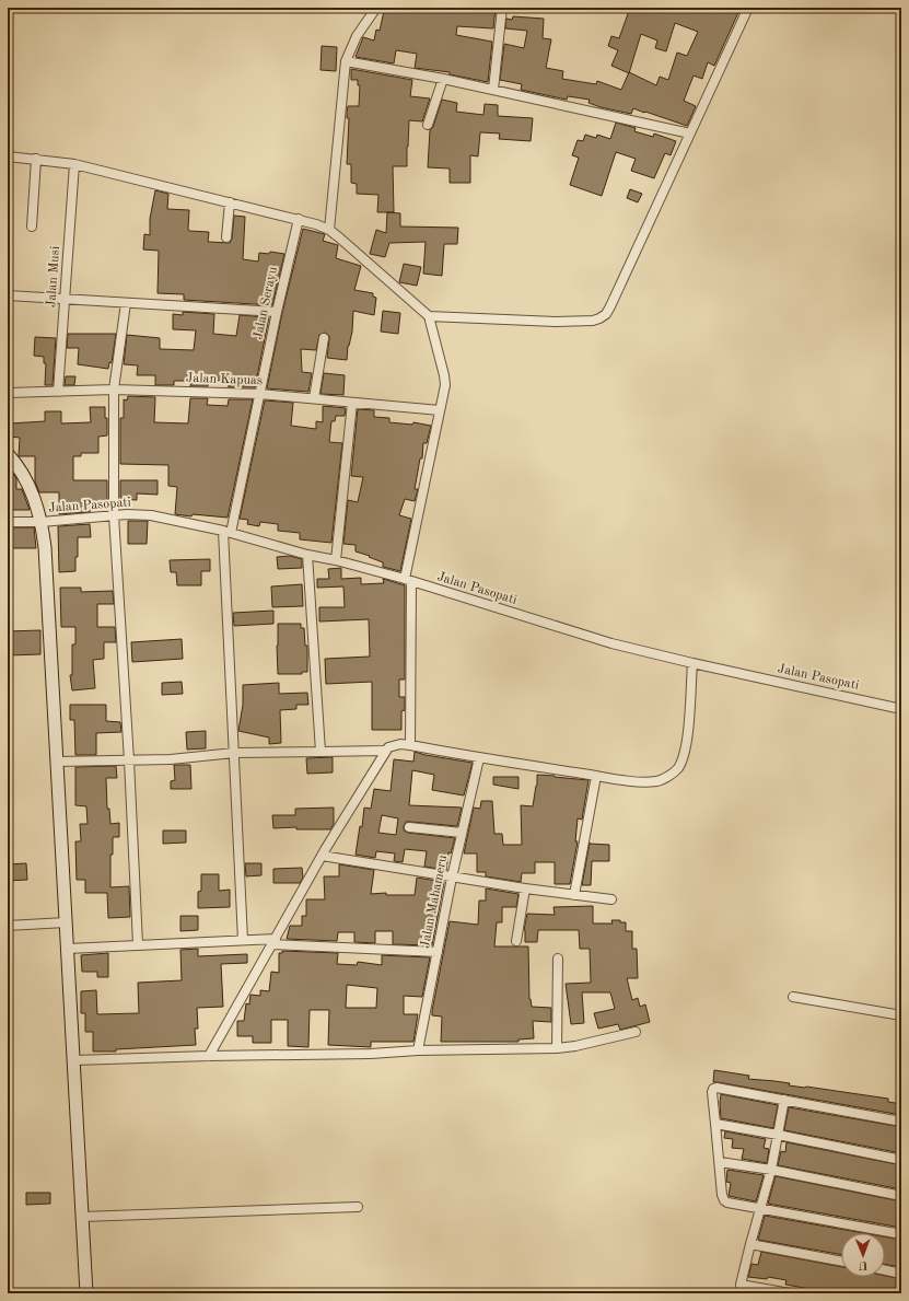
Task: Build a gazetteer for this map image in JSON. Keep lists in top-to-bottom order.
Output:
{
  "streets": {
    "street": [
      "Jalan Musi",
      "Jalan Serayu",
      "Jalan Kapuas",
      "Jalan Pasopati",
      "Jalan Mahameru"
    ]
  },
  "crossings": [
    ["Jalan Musi", "Jalan Kapuas"],
    ["Jalan Serayu", "Jalan Kapuas"],
    ["Jalan Serayu", "Jalan Pasopati"]
  ],
  "north": "bottom"
}
